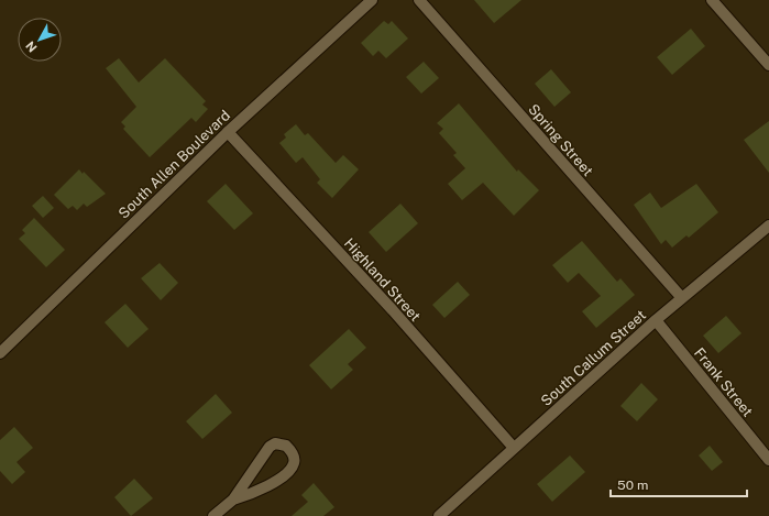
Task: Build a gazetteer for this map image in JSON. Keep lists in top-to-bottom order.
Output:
{
  "streets": {
    "street": [
      "Spring Street",
      "South Allen Boulevard",
      "Highland Street",
      "South Callum Street",
      "Frank Street"
    ]
  },
  "crossings": [
    ["Spring Street", "South Callum Street"],
    ["South Allen Boulevard", "Highland Street"],
    ["Highland Street", "South Callum Street"],
    ["South Callum Street", "Frank Street"]
  ],
  "scale_bar": "50 m",
  "north": "bottom left"
}
